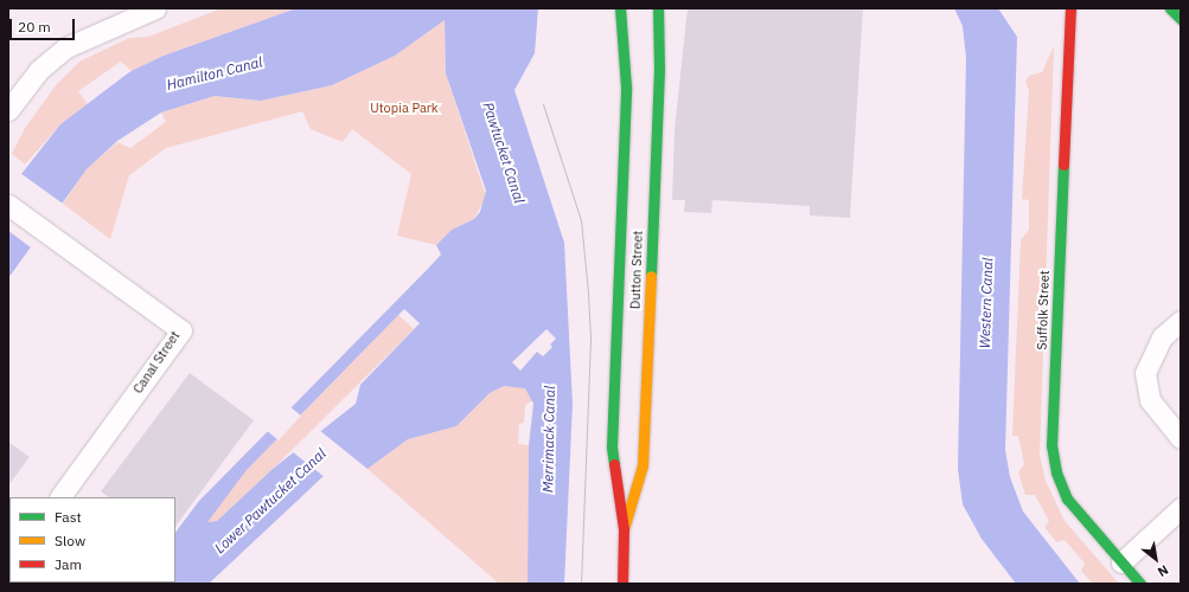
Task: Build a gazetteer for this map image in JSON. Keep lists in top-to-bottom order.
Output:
{
  "streets": {
    "main road": ["Dutton Street", "Suffolk Street"],
    "street": ["Canal Street"]
  },
  "water": [
    "Hamilton Canal",
    "Pawtucket Canal",
    "Western Canal",
    "Merrimack Canal",
    "Lower Pawtucket Canal"
  ],
  "parks": ["Utopia Park"],
  "legend": ["Fast", "Slow", "Jam"],
  "scale_bar": "20 m",
  "north": "bottom right"
}
